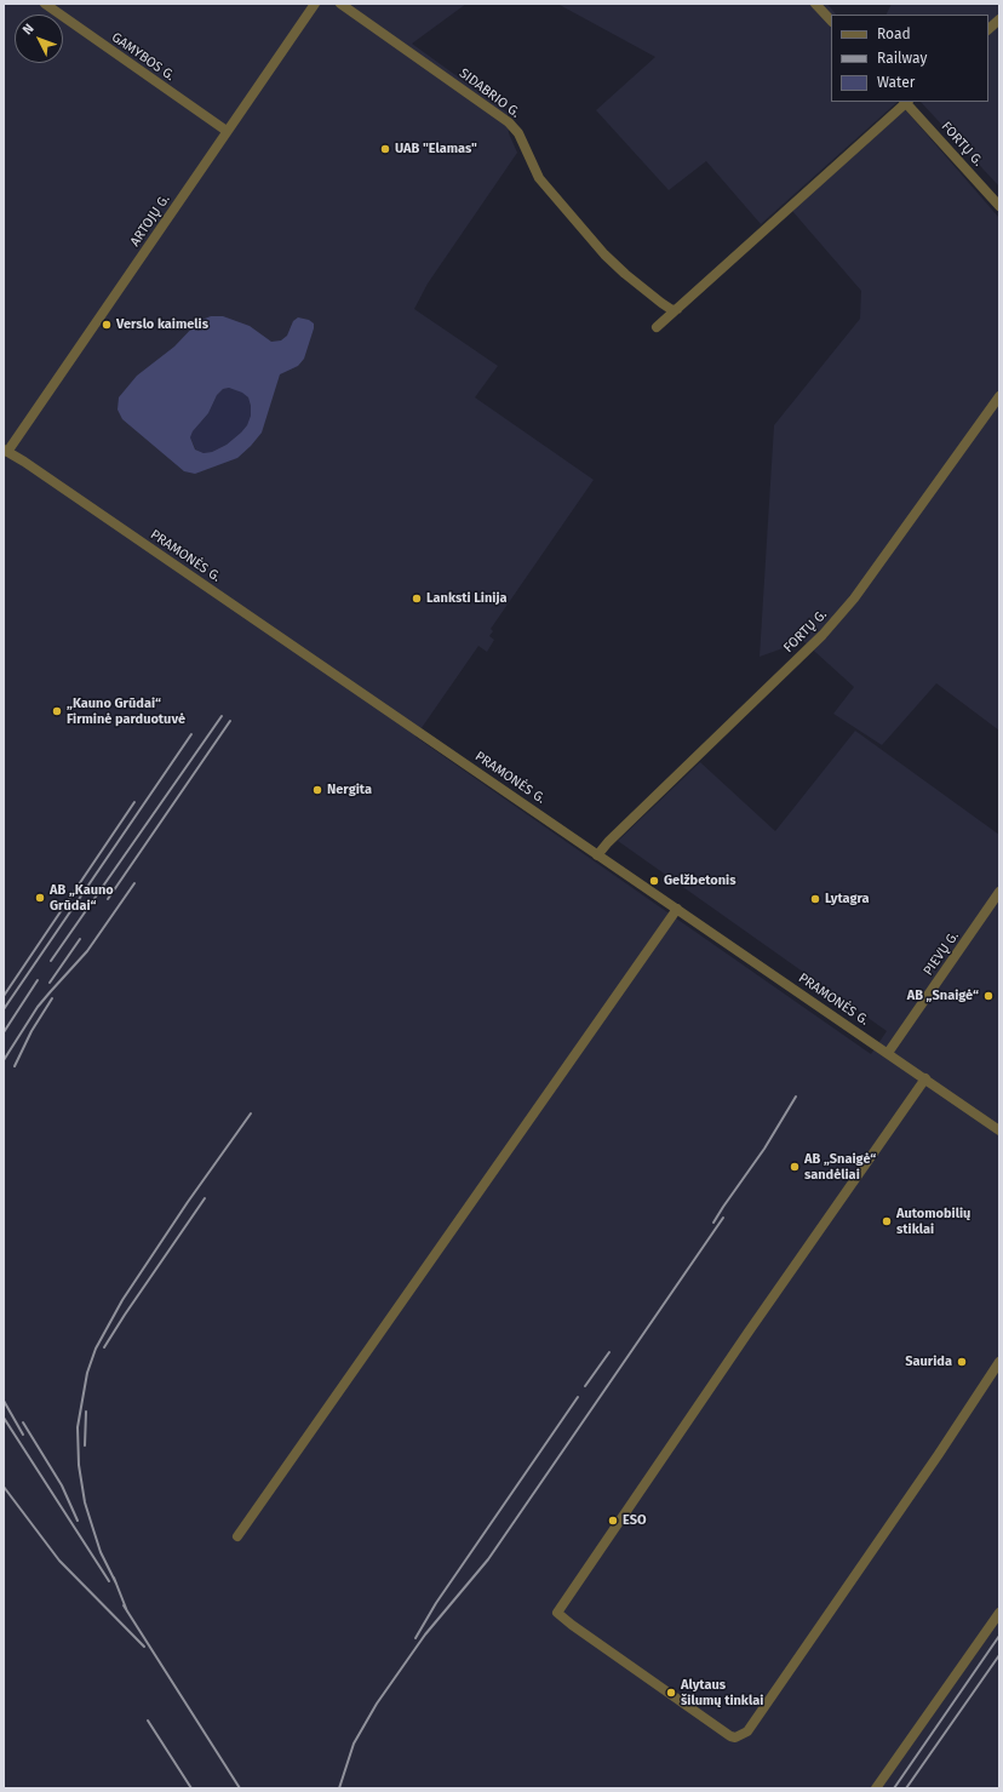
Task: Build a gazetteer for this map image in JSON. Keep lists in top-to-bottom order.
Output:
{
  "streets": {
    "street": [
      "GAMYBOS G.",
      "SIDABRIO G.",
      "FORTŲ G.",
      "ARTOJŲ G.",
      "PRAMONĖS G.",
      "PIEVŲ G."
    ]
  },
  "crossings": [
    ["GAMYBOS G.", "ARTOJŲ G."],
    ["FORTŲ G.", "PRAMONĖS G."],
    ["ARTOJŲ G.", "PRAMONĖS G."],
    ["PRAMONĖS G.", "PIEVŲ G."]
  ],
  "places": [
    "UAB \"Elamas\"",
    "Verslo kaimelis",
    "Lanksti Linija",
    "„Kauno Grūdai“ Firminė parduotuvė",
    "Nergita",
    "Gelžbetonis",
    "AB „Kauno Grūdai“",
    "Lytagra",
    "AB „Snaigė“",
    "AB „Snaigė“ sandėliai",
    "Automobilių stiklai",
    "Saurida",
    "ESO",
    "Alytaus šilumų tinklai"
  ],
  "legend": ["Road", "Railway", "Water"],
  "north": "top left"
}
